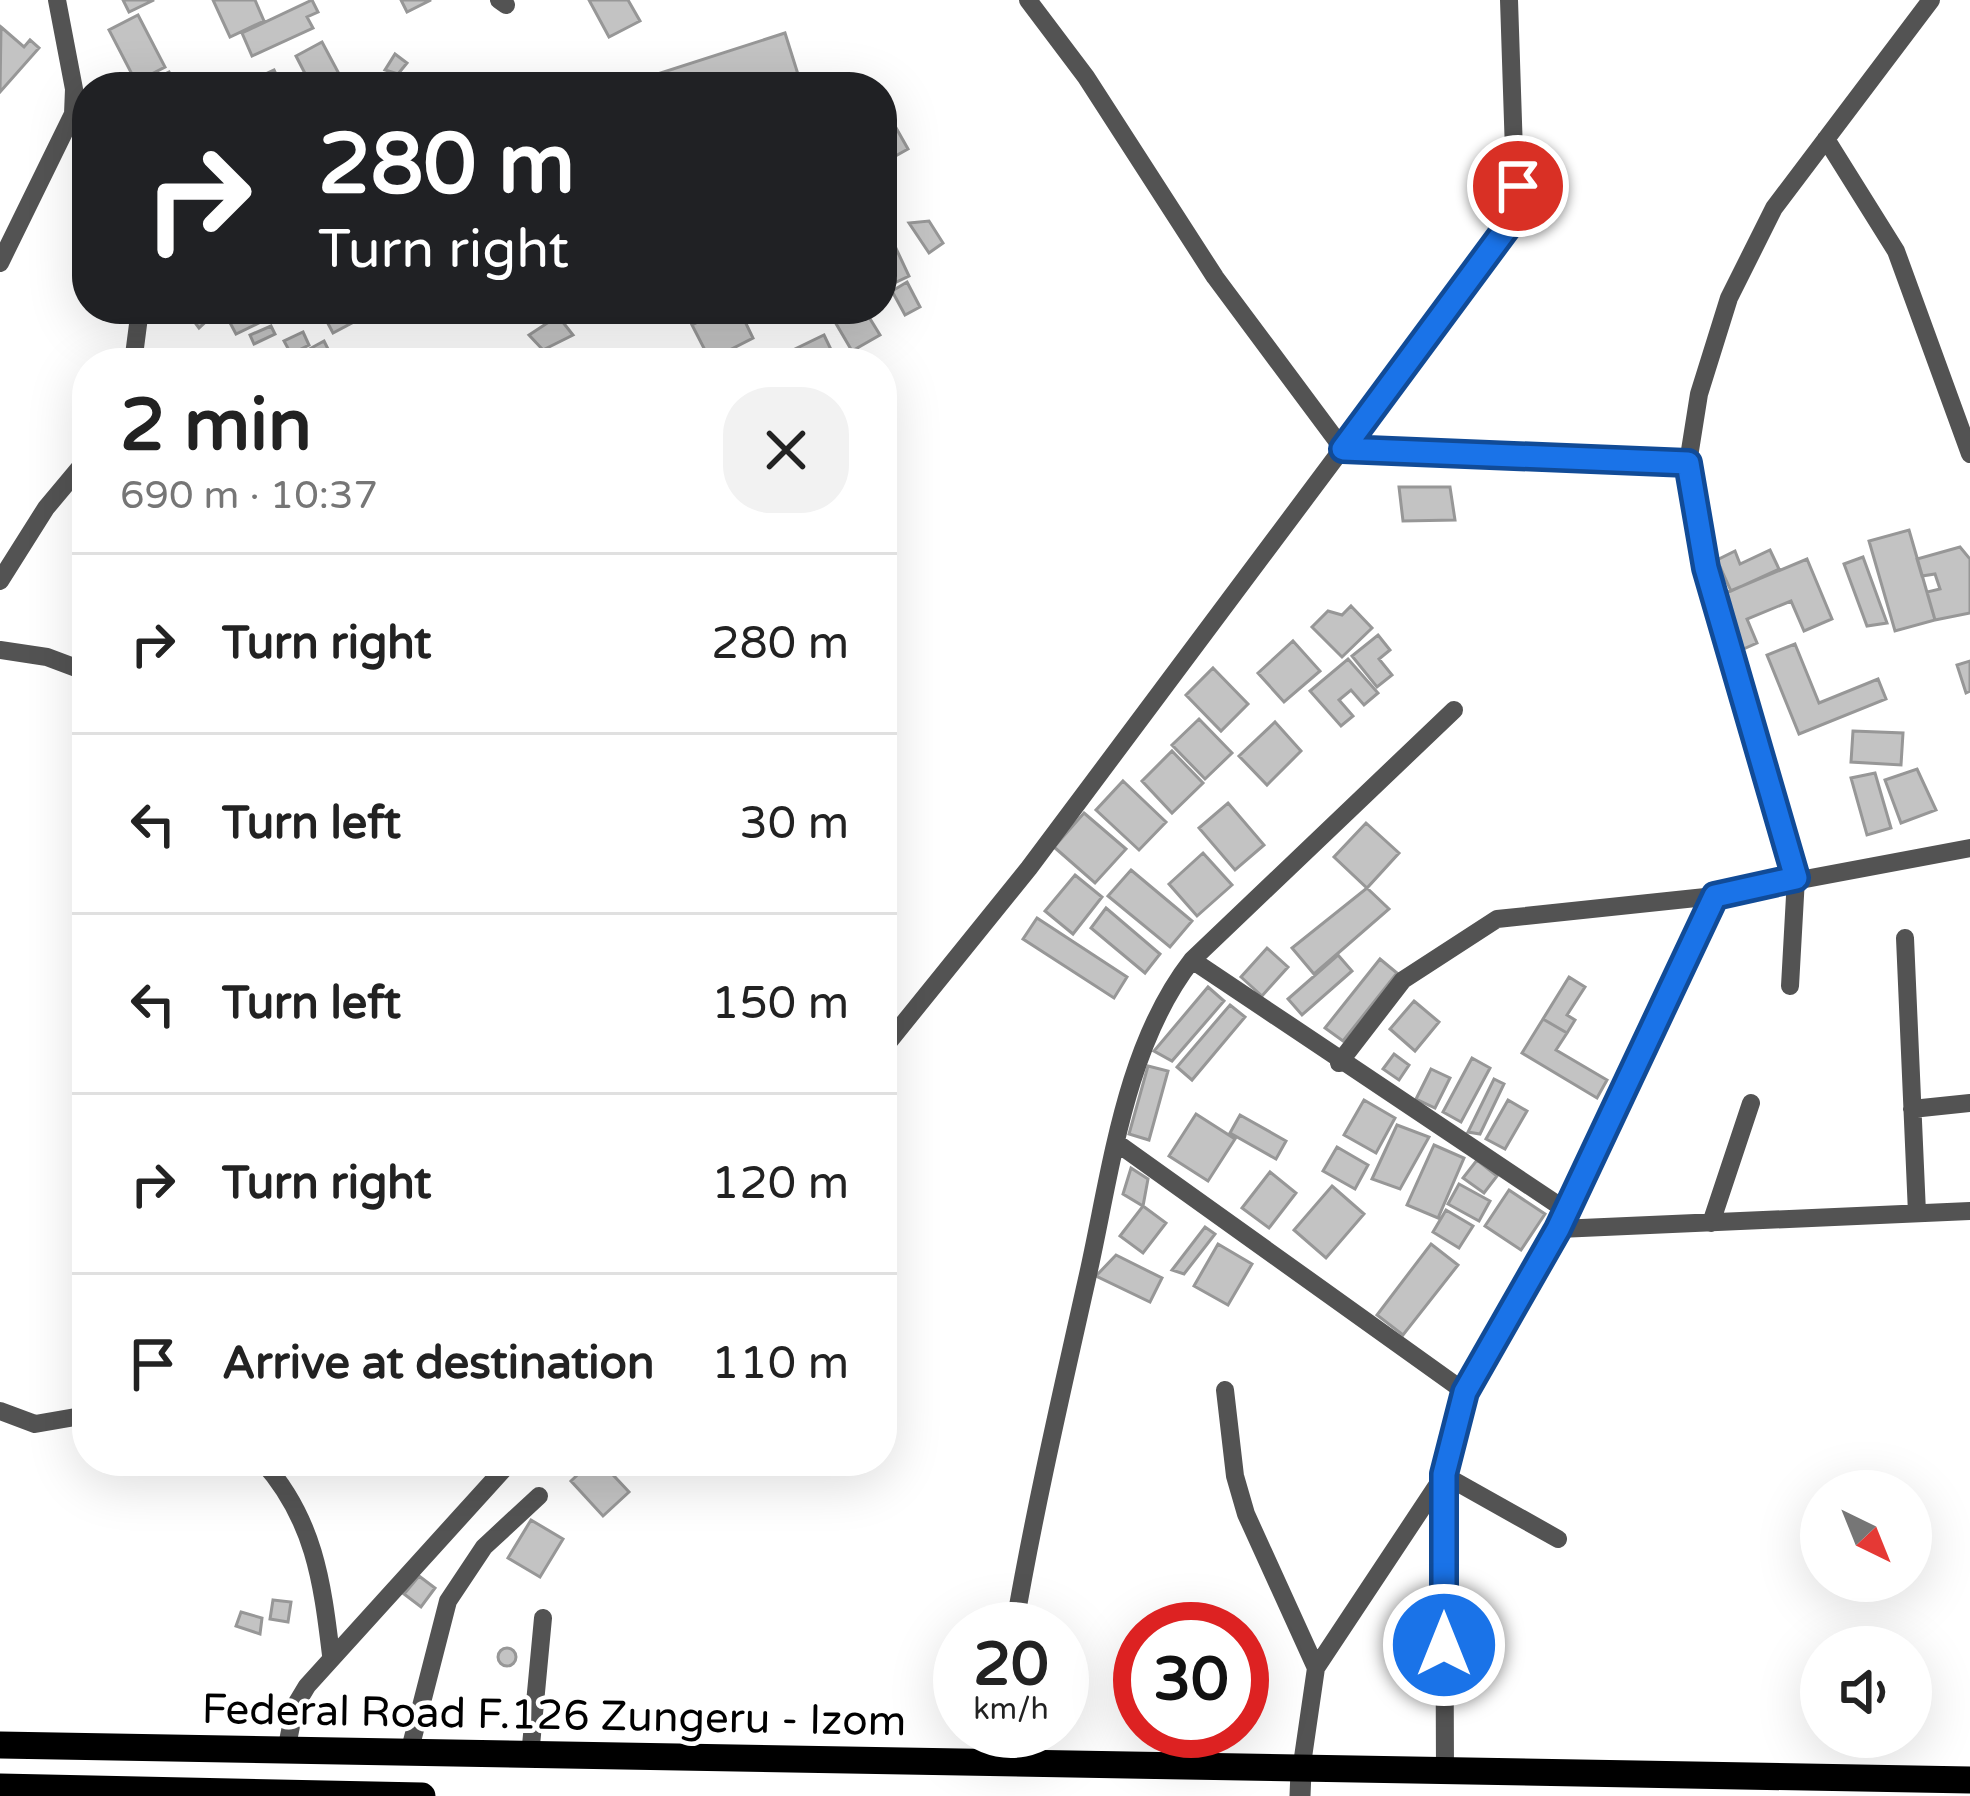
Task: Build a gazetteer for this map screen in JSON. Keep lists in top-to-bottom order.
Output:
{
  "streets": {
    "main road": ["Federal Road F.126 Zungeru - Izom"]
  },
  "north": "bottom right",
  "page": {
    "turn": ["280 m", "Turn right"],
    "heading": ["2 min", "690 m · 10:37"],
    "list": [
      {
        "name": "Turn right",
        "value": "280 m"
      },
      {
        "name": "Turn left",
        "value": "30 m"
      },
      {
        "name": "Turn left",
        "value": "150 m"
      },
      {
        "name": "Turn right",
        "value": "120 m"
      },
      {
        "name": "Arrive at destination",
        "value": "110 m"
      }
    ],
    "speed": "20 km/h",
    "limit": "30"
  }
}
